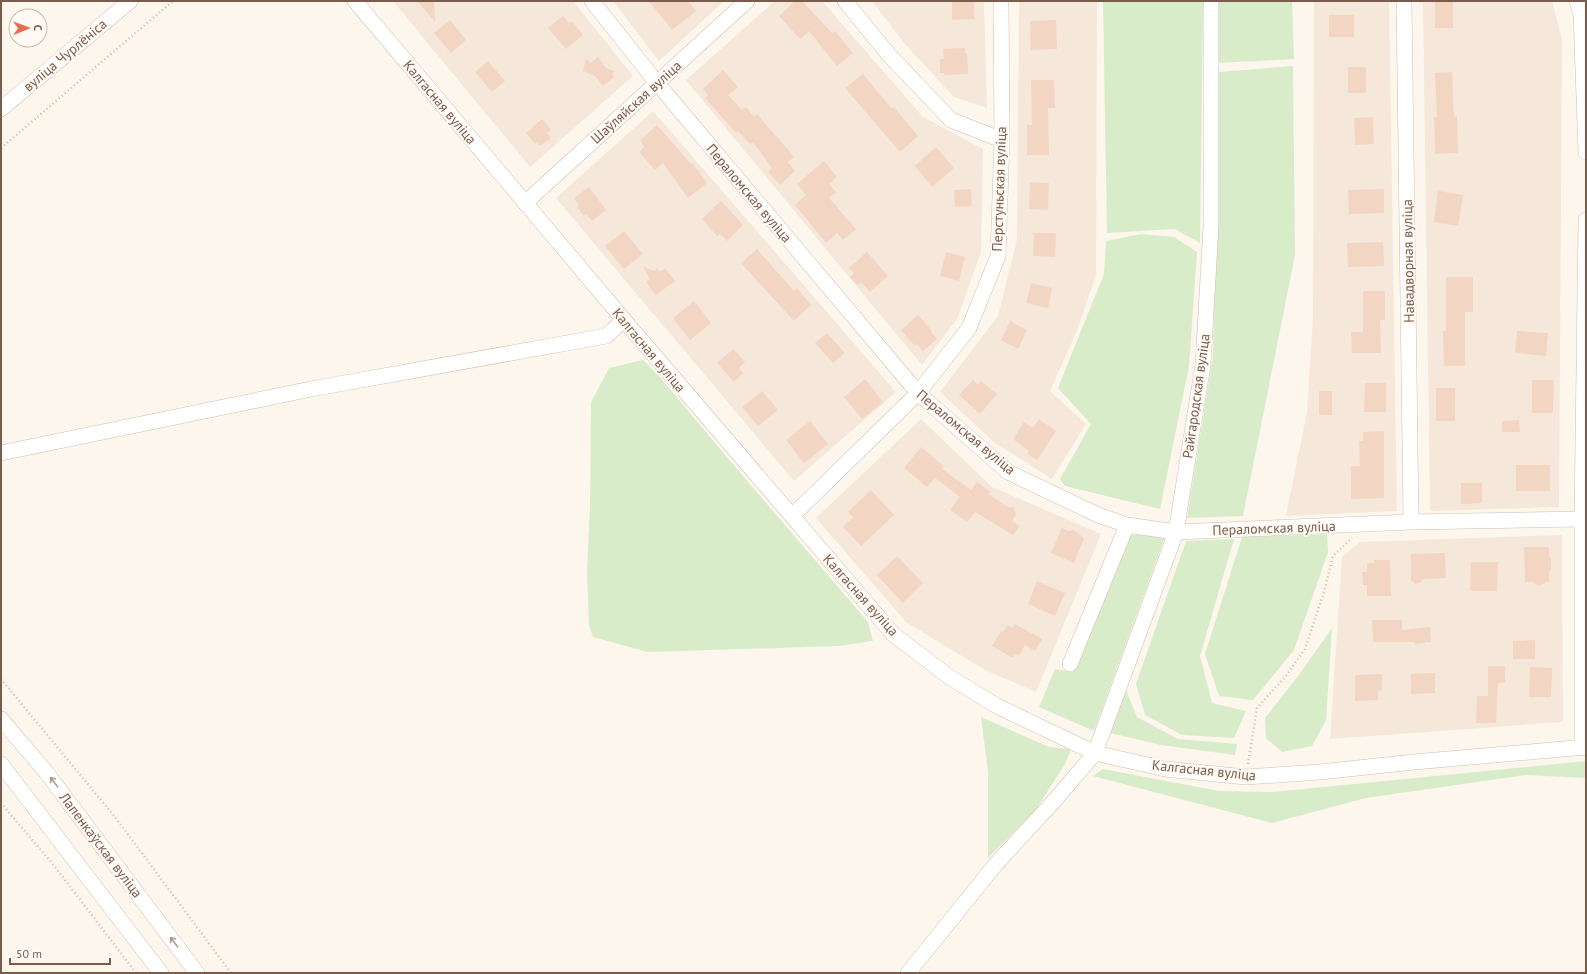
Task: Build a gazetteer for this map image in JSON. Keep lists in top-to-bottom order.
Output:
{
  "streets": {
    "street": [
      "вуліца Чурлёніса",
      "Калгасная вуліца",
      "Шаўляйская вуліца",
      "Перстуньская вуліца",
      "Пераломская вуліца",
      "Навадворная вуліца",
      "Райгародская вуліца",
      "Лапенкаўская вуліца"
    ]
  },
  "crossings": [
    ["Калгасная вуліца", "Шаўляйская вуліца"],
    ["Калгасная вуліца", "Перстуньская вуліца"],
    ["Калгасная вуліца", "Райгародская вуліца"],
    ["Шаўляйская вуліца", "Пераломская вуліца"],
    ["Перстуньская вуліца", "Пераломская вуліца"],
    ["Пераломская вуліца", "Навадворная вуліца"],
    ["Пераломская вуліца", "Райгародская вуліца"]
  ],
  "scale_bar": "50 m",
  "north": "right"
}
